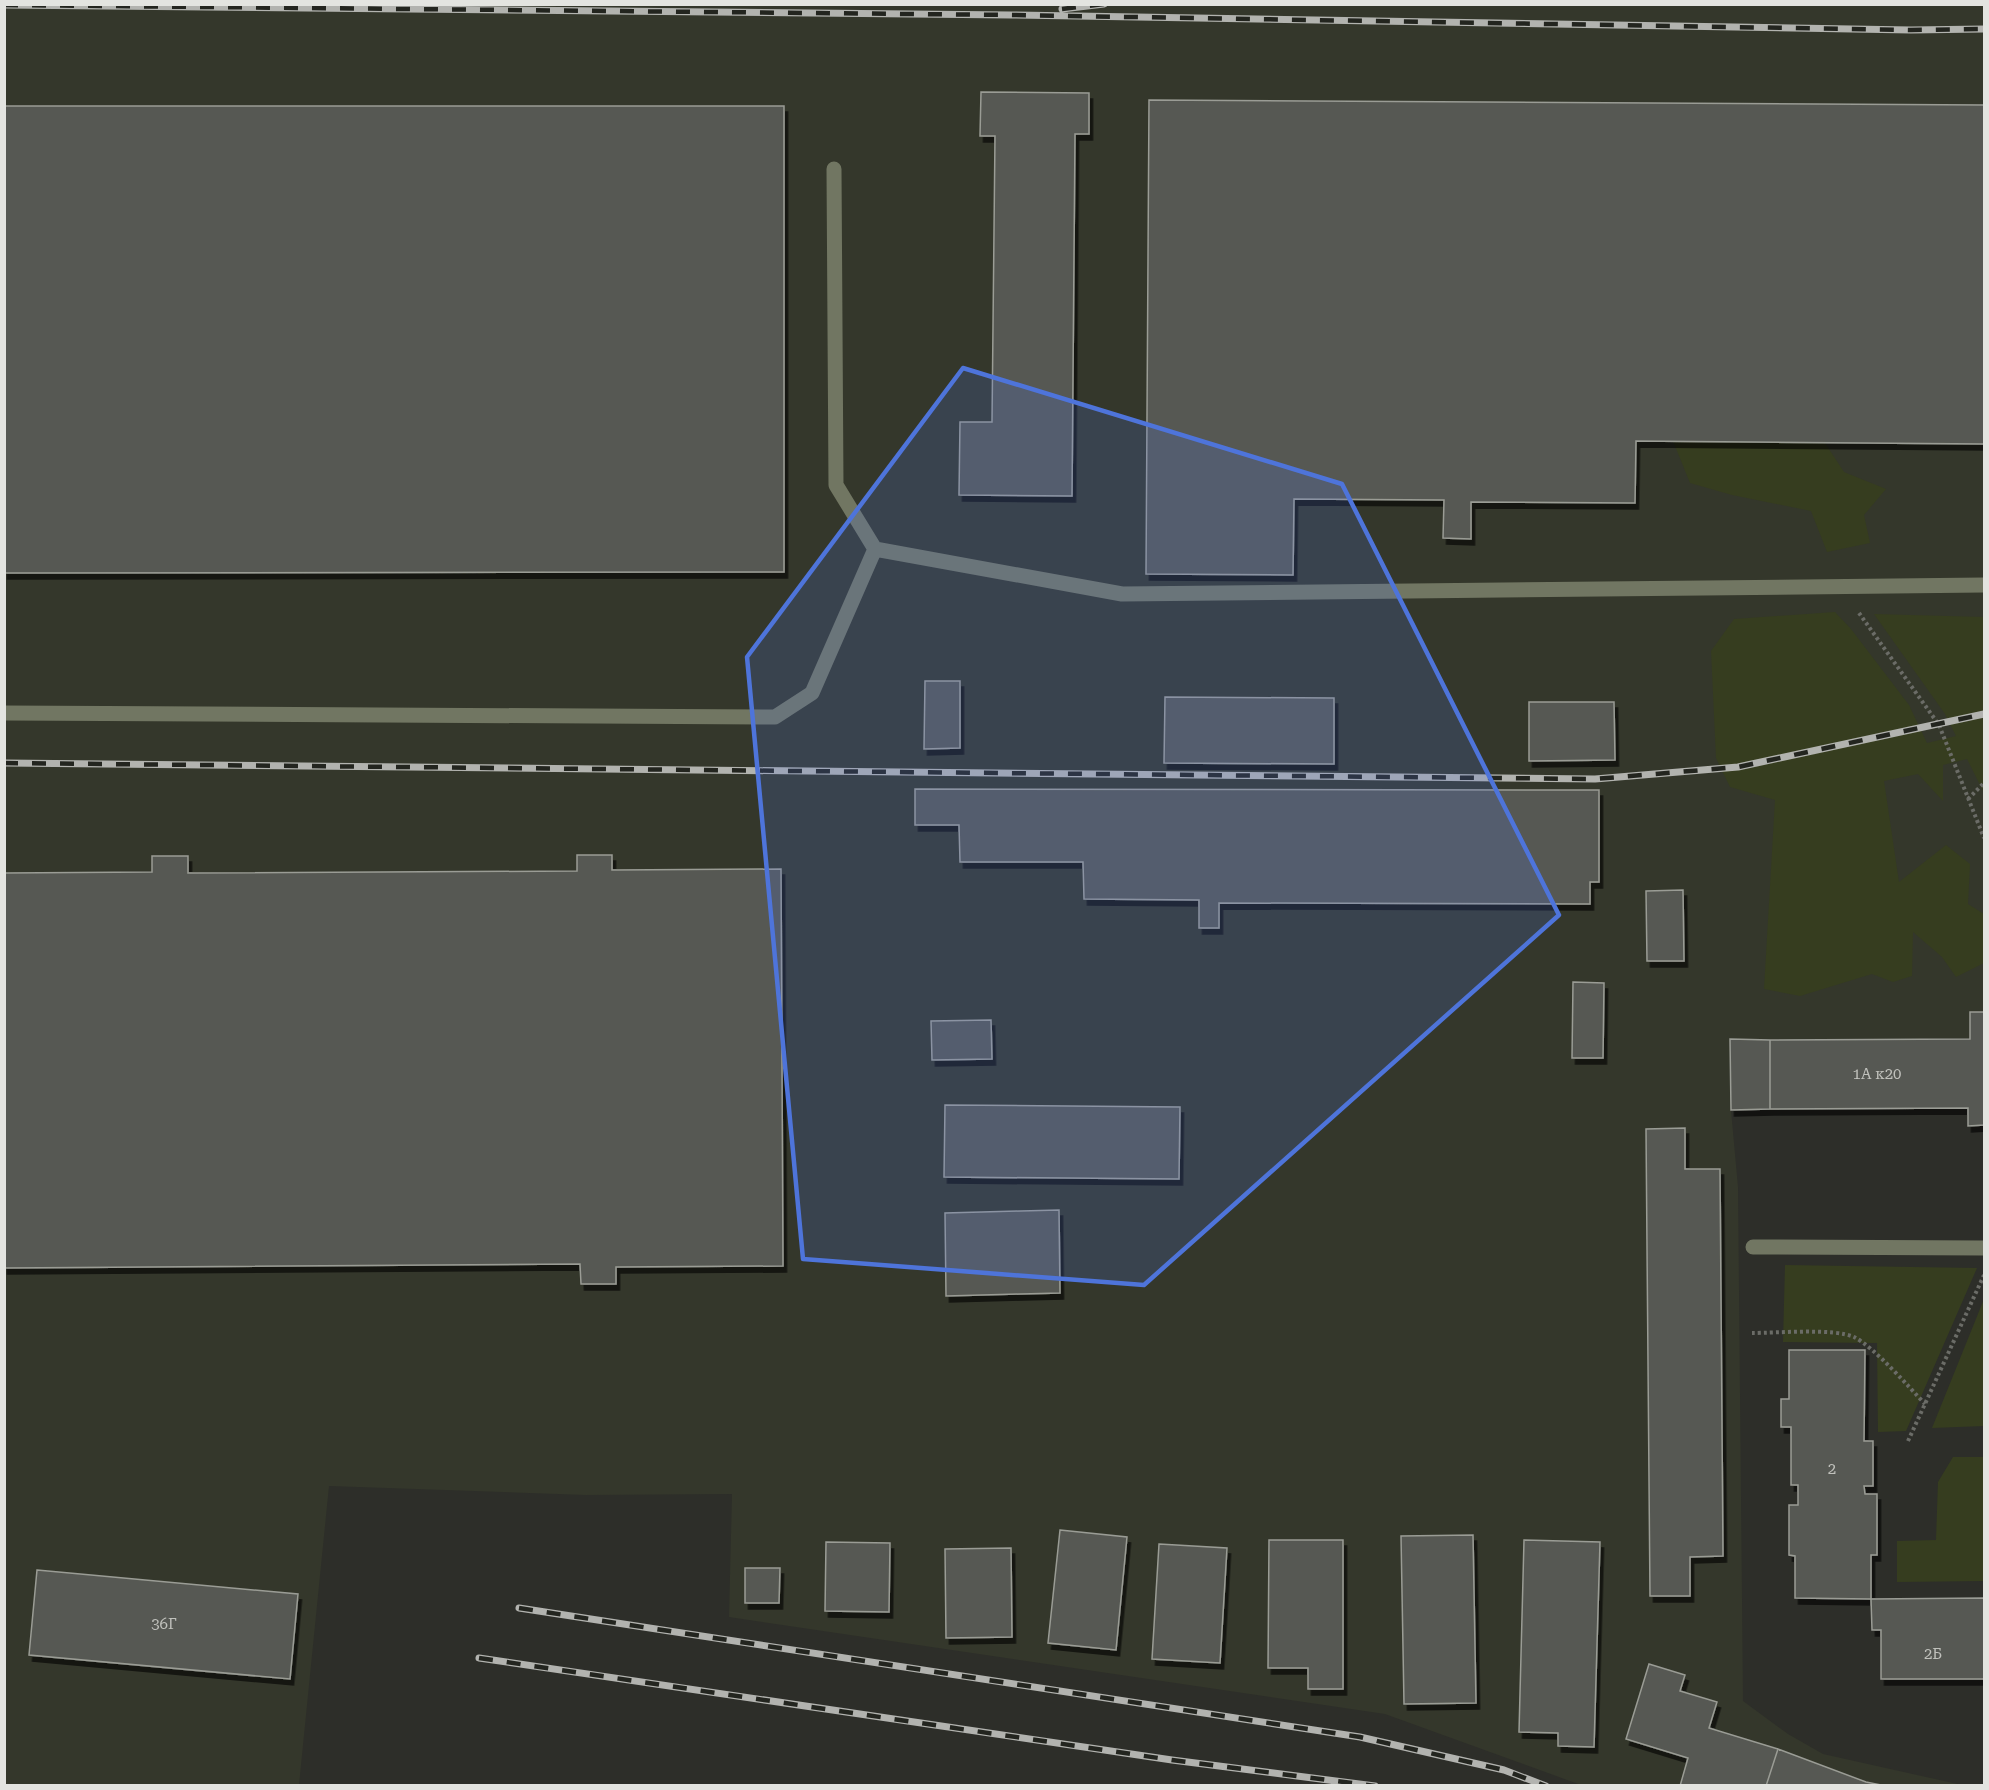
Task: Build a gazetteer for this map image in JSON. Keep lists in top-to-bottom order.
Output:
{
  "house_numbers": [
    "1А к20",
    "2",
    "36Г",
    "2Б"
  ]
}
